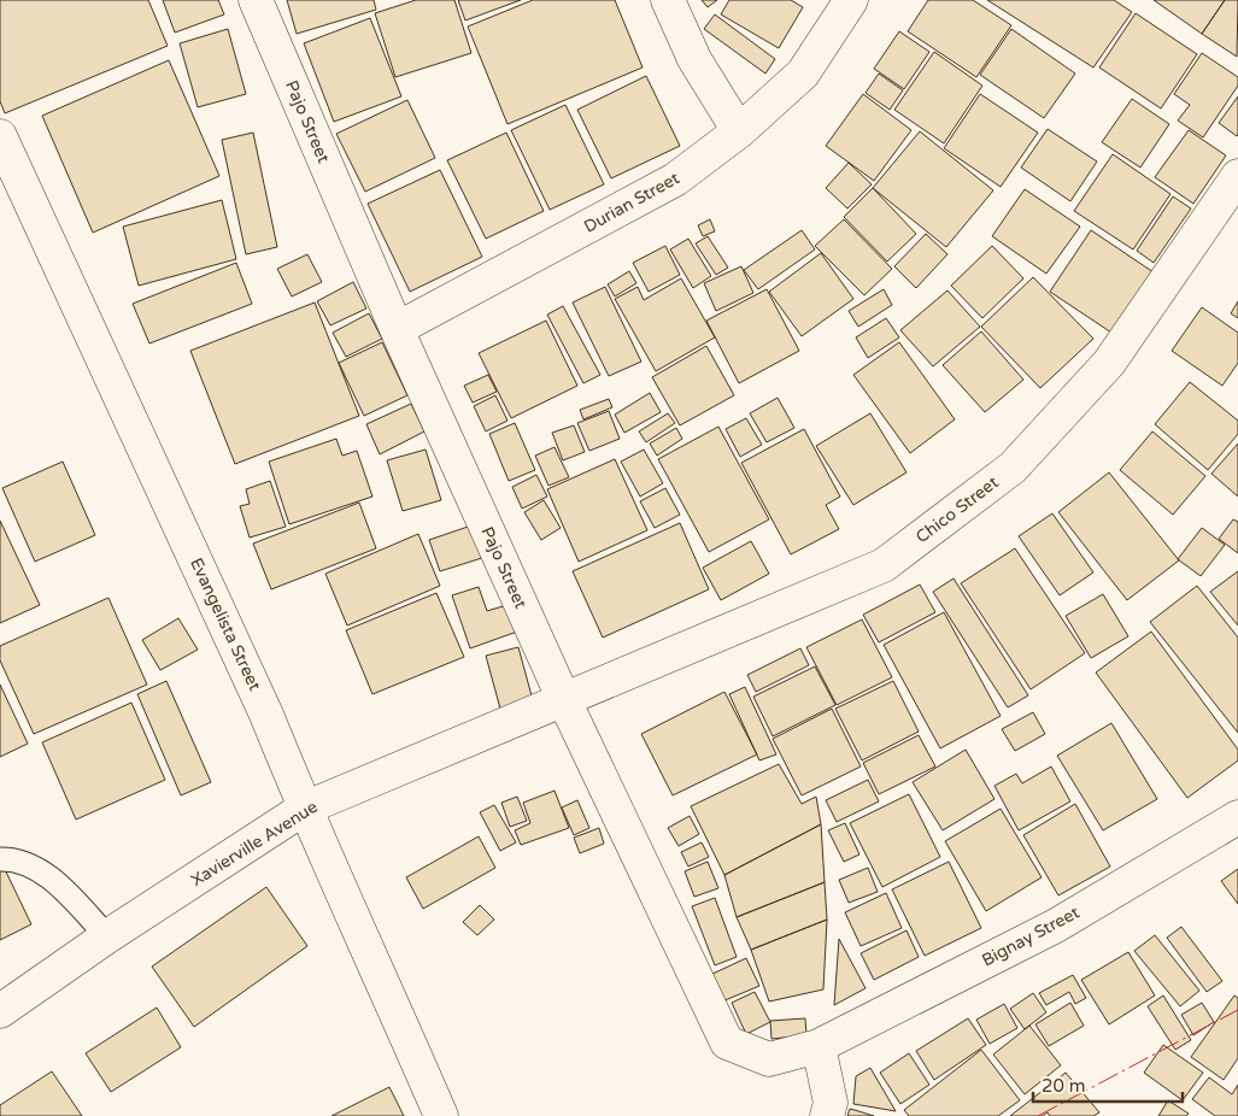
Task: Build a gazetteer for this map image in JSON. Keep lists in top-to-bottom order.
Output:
{
  "streets": {
    "street": [
      "Pajo Street",
      "Durian Street",
      "Chico Street",
      "Evangelista Street",
      "Xavierville Avenue",
      "Bignay Street"
    ]
  },
  "crossings": [
    ["Pajo Street", "Durian Street"],
    ["Pajo Street", "Chico Street"],
    ["Pajo Street", "Xavierville Avenue"],
    ["Pajo Street", "Bignay Street"],
    ["Chico Street", "Xavierville Avenue"],
    ["Evangelista Street", "Xavierville Avenue"]
  ],
  "scale_bar": "20 m"
}
